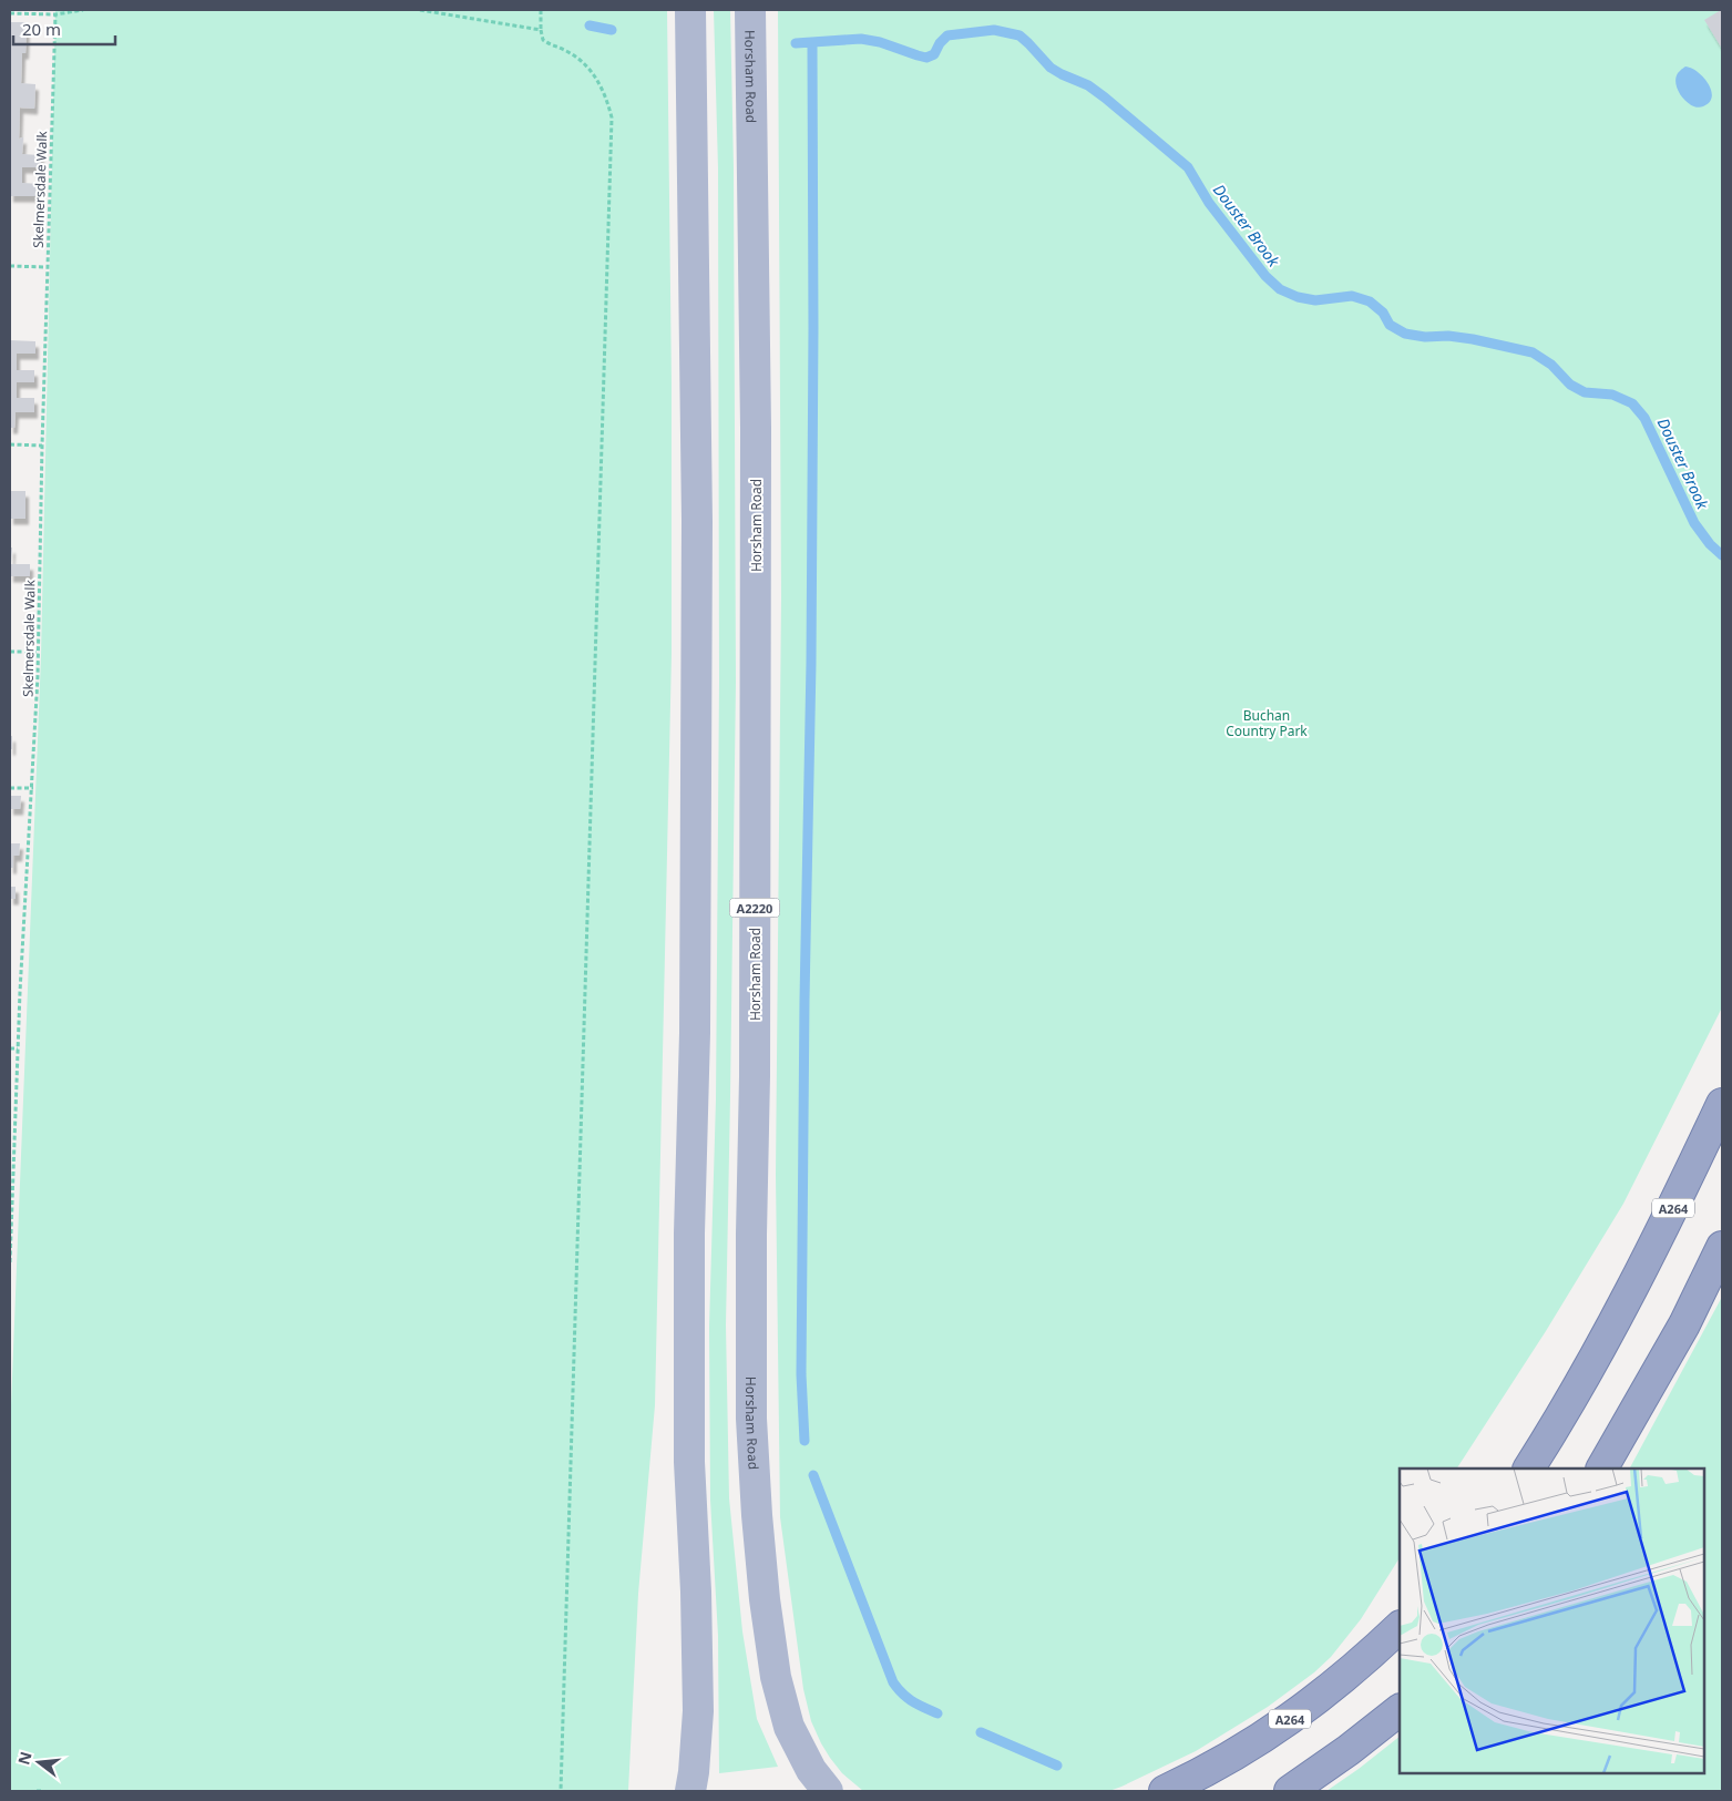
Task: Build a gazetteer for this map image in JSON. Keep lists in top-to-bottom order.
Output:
{
  "streets": {
    "highway": ["A264"],
    "main road": ["Horsham Road", "A2220"],
    "path": ["Skelmersdale Walk"]
  },
  "water": ["Douster Brook"],
  "parks": ["Buchan Country Park"],
  "scale_bar": "20 m",
  "north": "left"
}
